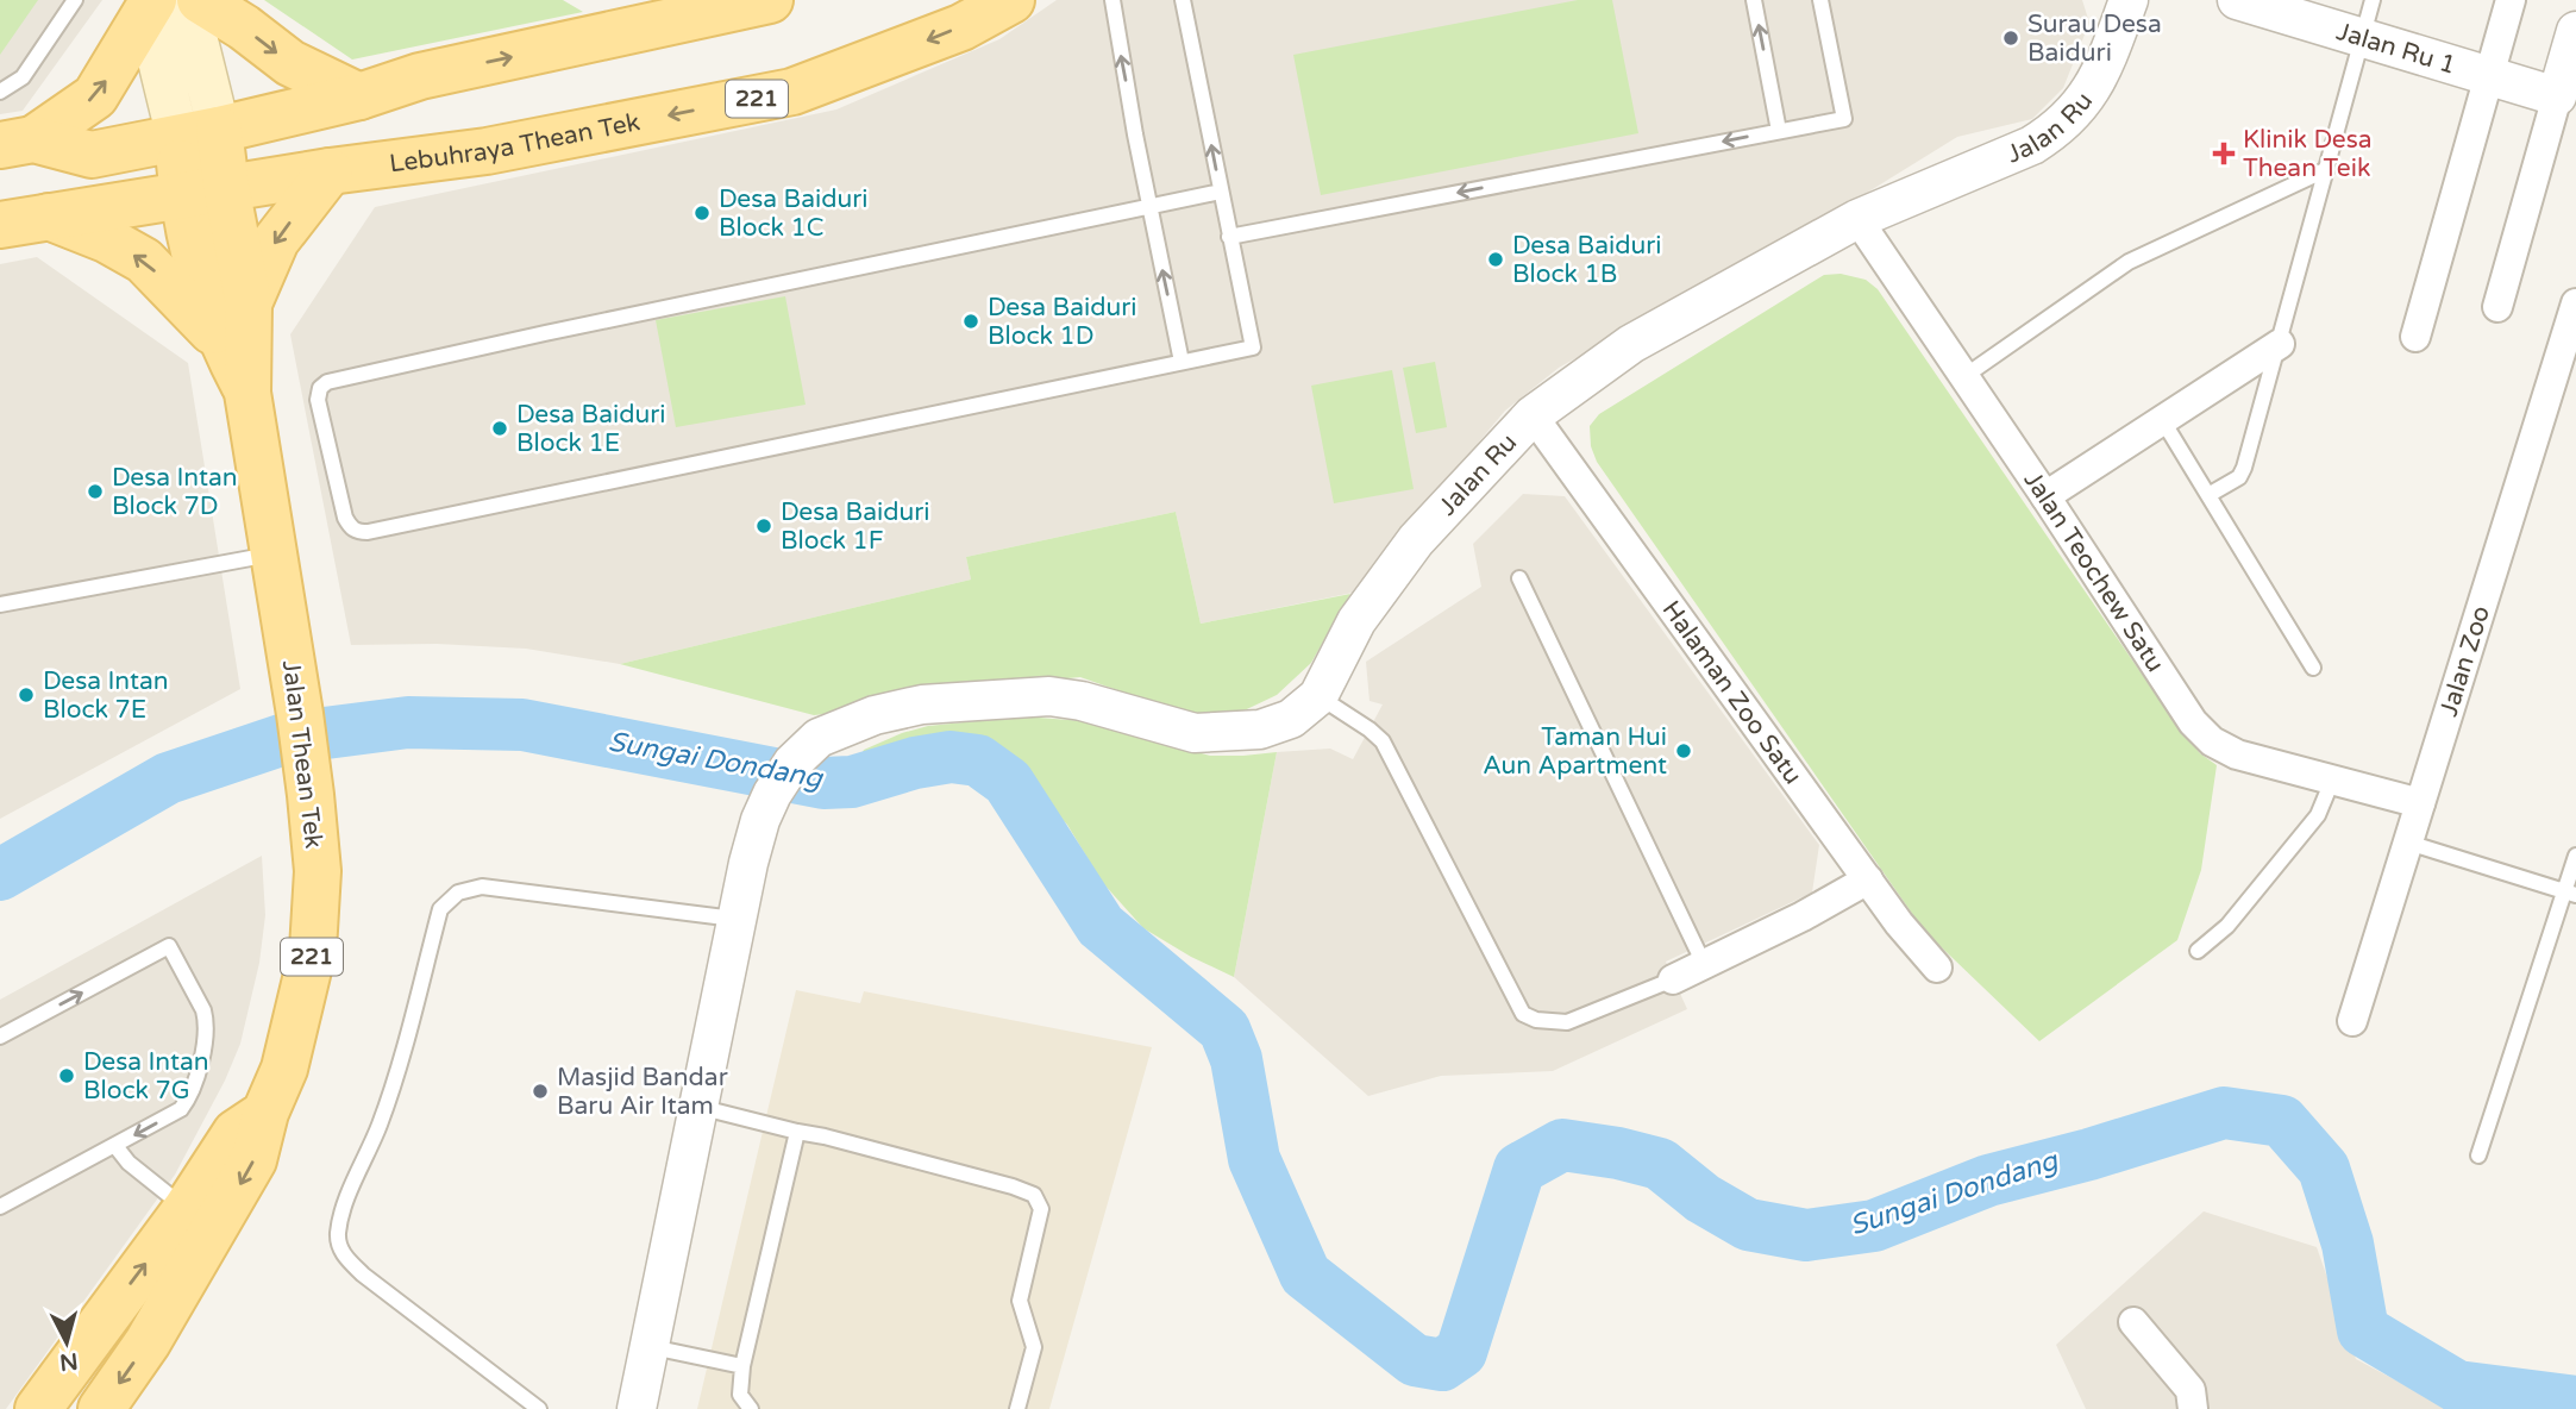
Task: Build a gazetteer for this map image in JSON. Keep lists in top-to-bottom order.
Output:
{
  "streets": {
    "main road": ["221", "Lebuhraya Thean Tek", "Jalan Thean Tek"],
    "street": [
      "Jalan Ru 1",
      "Jalan Ru",
      "Jalan Teochew Satu",
      "Jalan Zoo",
      "Halaman Zoo Satu"
    ]
  },
  "crossings": [
    ["Jalan Ru", "Jalan Teochew Satu"],
    ["Jalan Ru", "Halaman Zoo Satu"],
    ["Lebuhraya Thean Tek", "Jalan Thean Tek"],
    ["Jalan Teochew Satu", "Jalan Zoo"]
  ],
  "water": ["Sungai Dondang"],
  "places": {
    "other": [
      "Surau Desa Baiduri",
      "Desa Baiduri Block 1C",
      "Desa Baiduri Block 1B",
      "Desa Baiduri Block 1D",
      "Desa Baiduri Block 1E",
      "Desa Intan Block 7D",
      "Desa Baiduri Block 1F",
      "Desa Intan Block 7E",
      "Taman Hui Aun Apartment",
      "Desa Intan Block 7G",
      "Masjid Bandar Baru Air Itam"
    ],
    "health": ["Klinik Desa Thean Teik"]
  },
  "north": "bottom"
}
